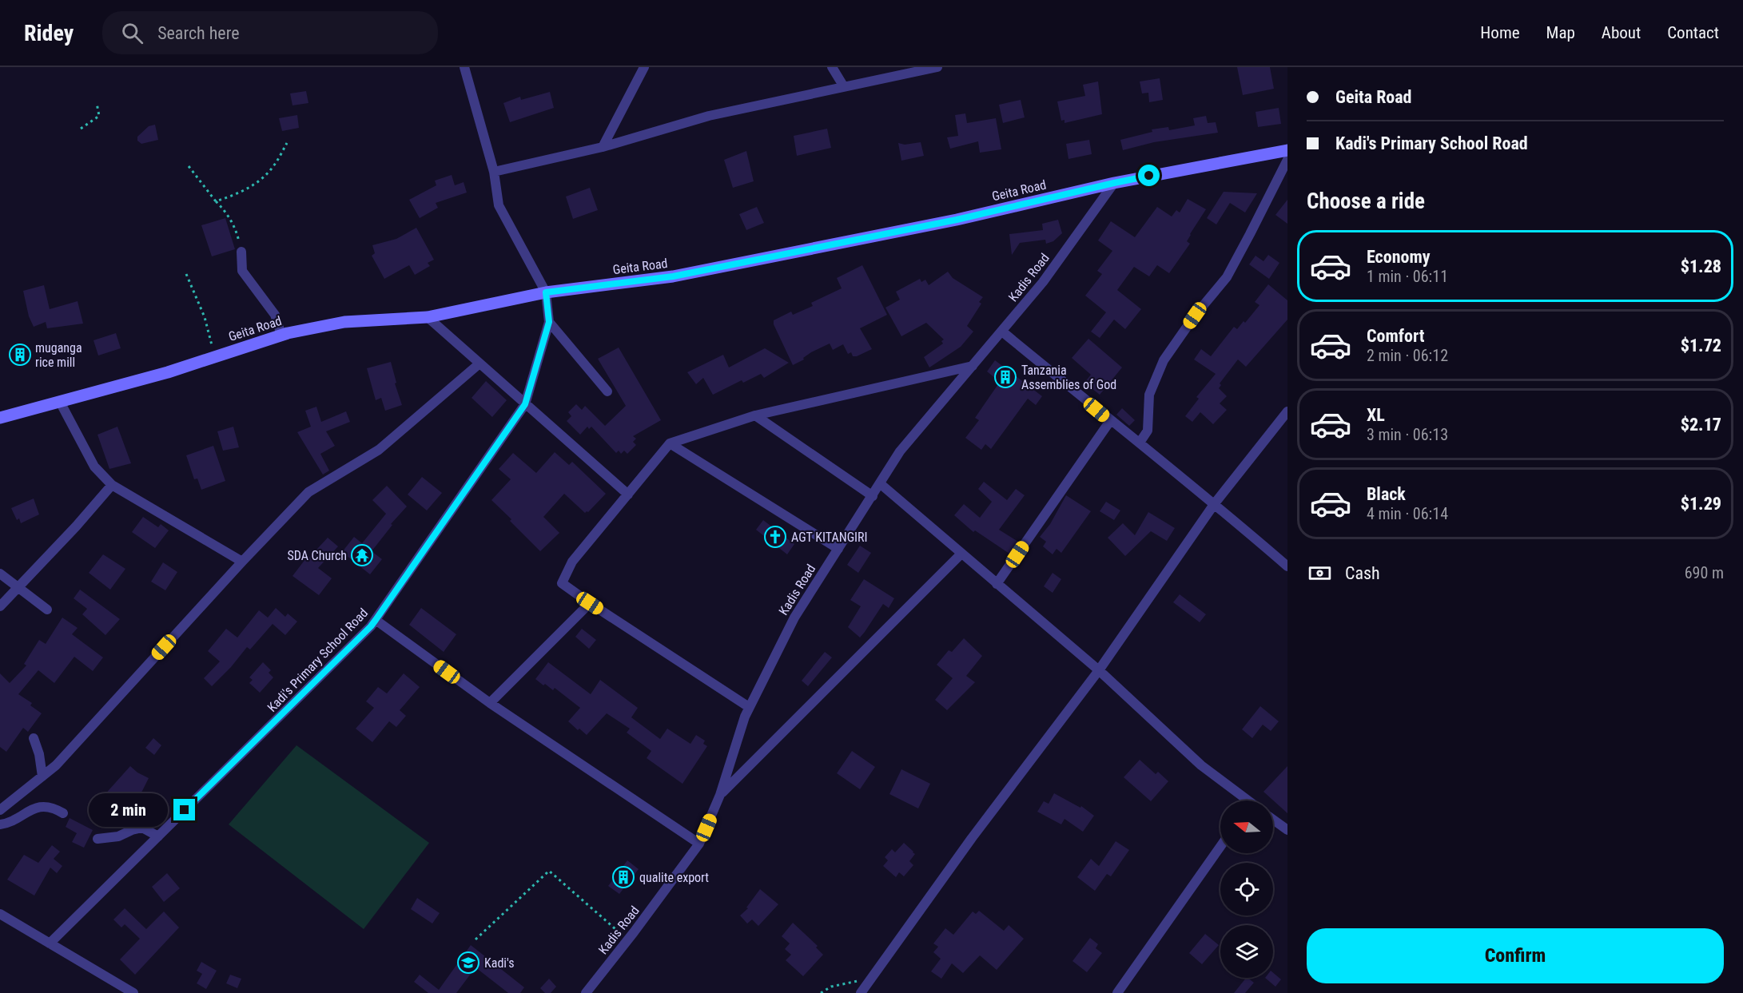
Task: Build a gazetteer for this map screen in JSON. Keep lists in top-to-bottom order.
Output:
{
  "streets": {
    "main road": ["Geita Road"],
    "street": ["Kadis Road", "Kadi's Primary School Road"]
  },
  "crossings": [
    ["Geita Road", "Kadis Road"],
    ["Geita Road", "Kadi's Primary School Road"]
  ],
  "places": {
    "building": ["muganga rice mill", "Tanzania Assemblies of God", "qualite export"],
    "church": ["AGT KITANGIRI"],
    "temple": ["SDA Church"],
    "school or university": ["Kadi's"]
  },
  "north": "left",
  "page": {
    "header": "Ridey",
    "search": "Search here",
    "nav": [
      "Home",
      "Map",
      "About",
      "Contact"
    ],
    "banner": ["Geita Road", "Kadi's Primary School Road"],
    "heading": "Choose a ride",
    "list": [
      {
        "name": "Economy",
        "note": "1 min · 06:11",
        "value": "$1.28"
      },
      {
        "name": "Comfort",
        "note": "2 min · 06:12",
        "value": "$1.72"
      },
      {
        "name": "XL",
        "note": "3 min · 06:13",
        "value": "$2.17"
      },
      {
        "name": "Black",
        "note": "4 min · 06:14",
        "value": "$1.29"
      }
    ],
    "pay": ["Cash", "690 m"],
    "bubble": "2 min",
    "buttons": "Confirm"
  }
}
